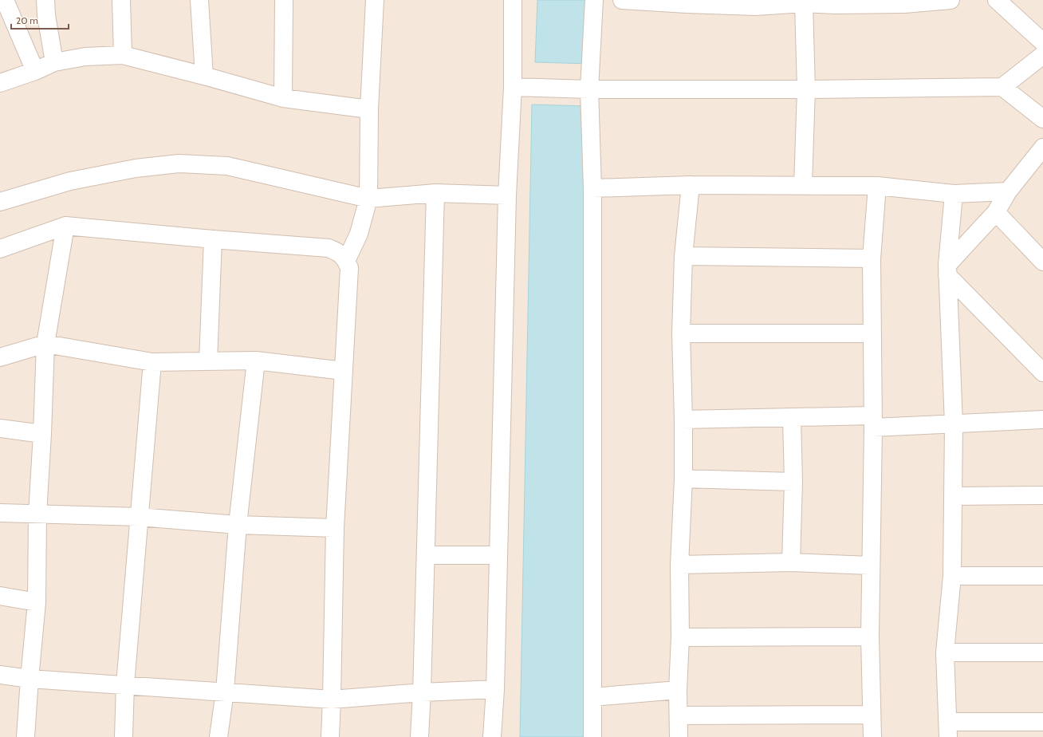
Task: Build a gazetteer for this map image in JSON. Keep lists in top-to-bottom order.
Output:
{
  "scale_bar": "20 m"
}
